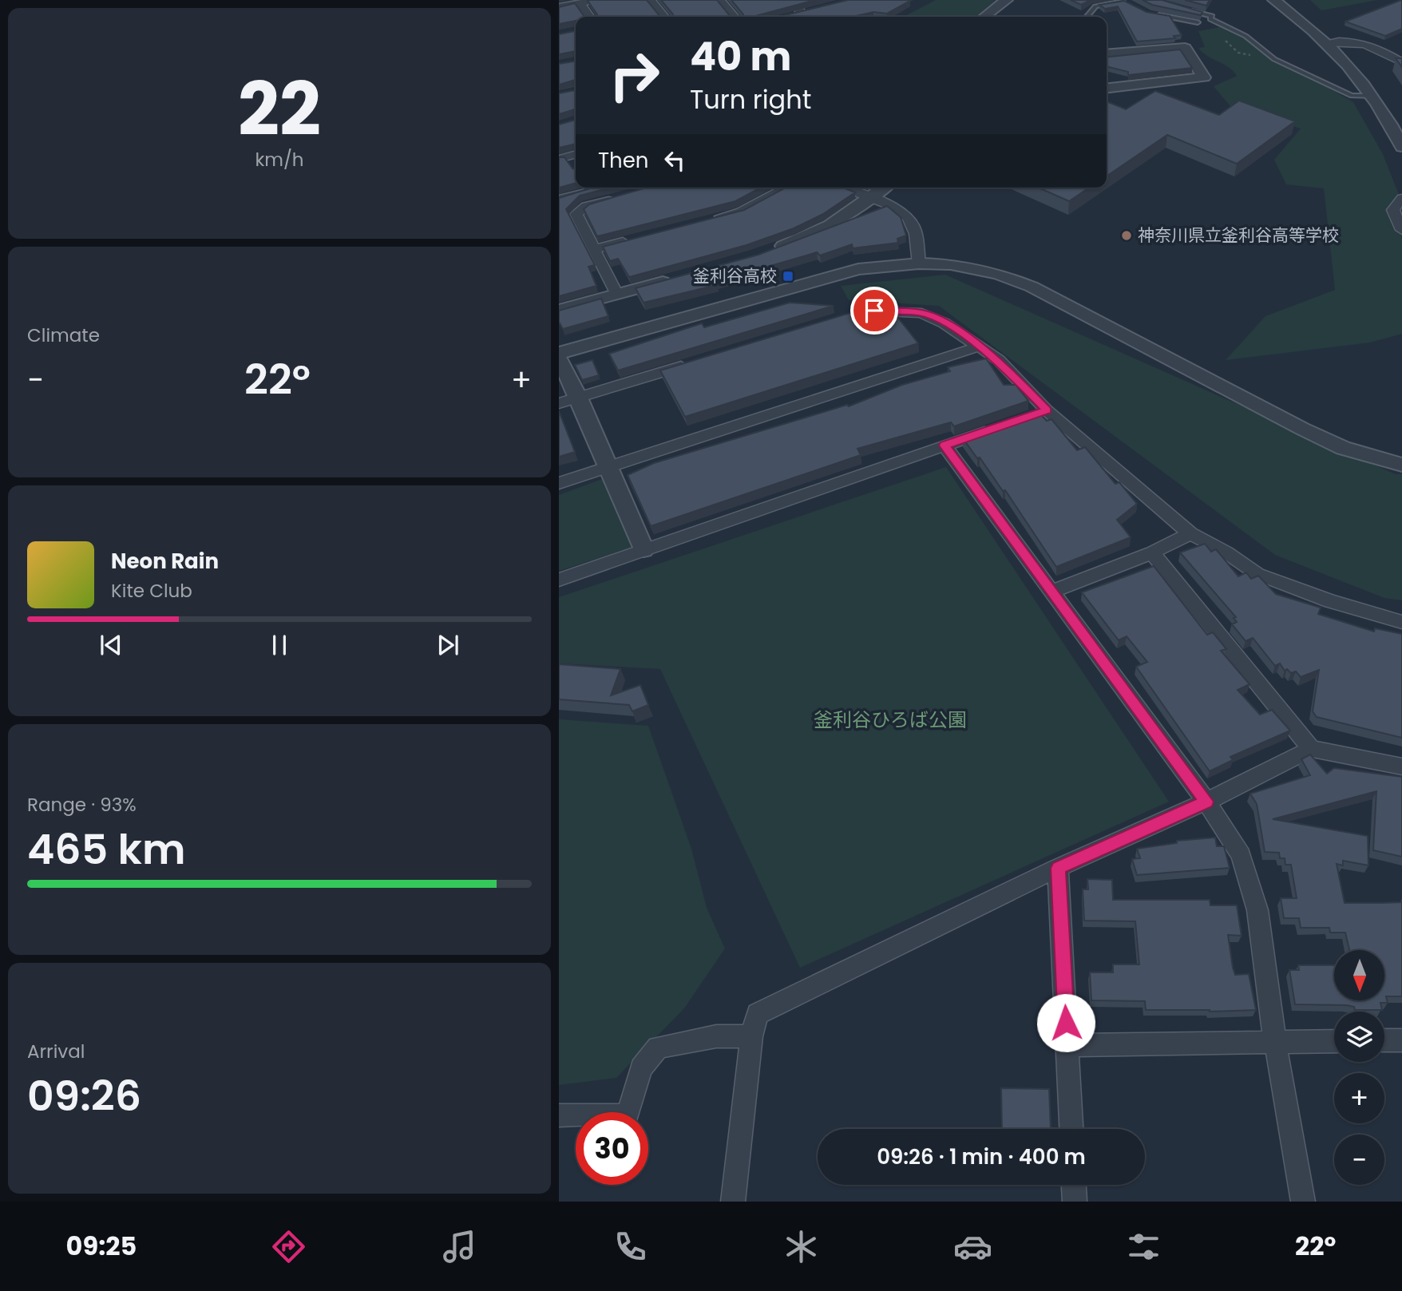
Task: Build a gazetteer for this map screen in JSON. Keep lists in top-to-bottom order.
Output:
{
  "parks": ["釜利谷ひろば公園"],
  "places": {
    "other": ["神奈川県立釜利谷高等学校"],
    "transit": ["釜利谷高校"]
  },
  "north": "bottom",
  "page": {
    "tile": [
      ["22", "km/h"],
      "Climate",
      ["Range · 93%", "465 km"],
      ["Arrival", "09:26"]
    ],
    "turn": ["40 m", "Turn right"],
    "then": "Then",
    "heat": ["−", "22°", "+"],
    "song": ["Neon Rain", "Kite Club"],
    "map_buttons": ["+", "−"],
    "limit": "30",
    "trip": "09:26 · 1 min · 400 m",
    "tabs": ["09:25", "22°"]
  }
}
